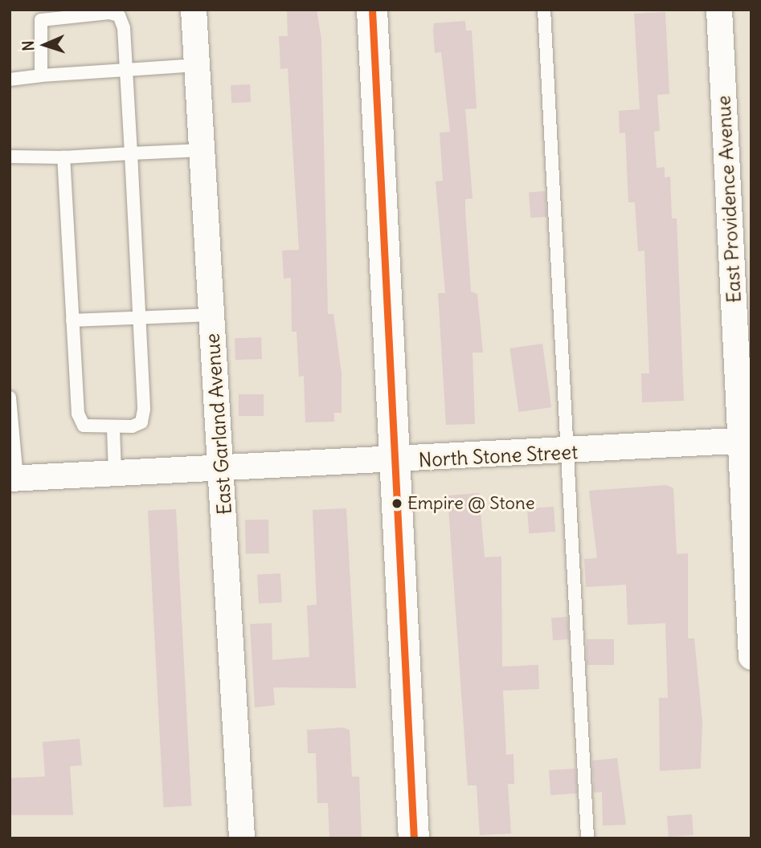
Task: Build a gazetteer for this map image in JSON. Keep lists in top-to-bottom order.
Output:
{
  "streets": {
    "street": ["East Providence Avenue", "East Garland Avenue", "North Stone Street"]
  },
  "crossings": [
    ["East Providence Avenue", "North Stone Street"],
    ["East Garland Avenue", "North Stone Street"]
  ],
  "places": ["Empire @ Stone"],
  "north": "left"
}
